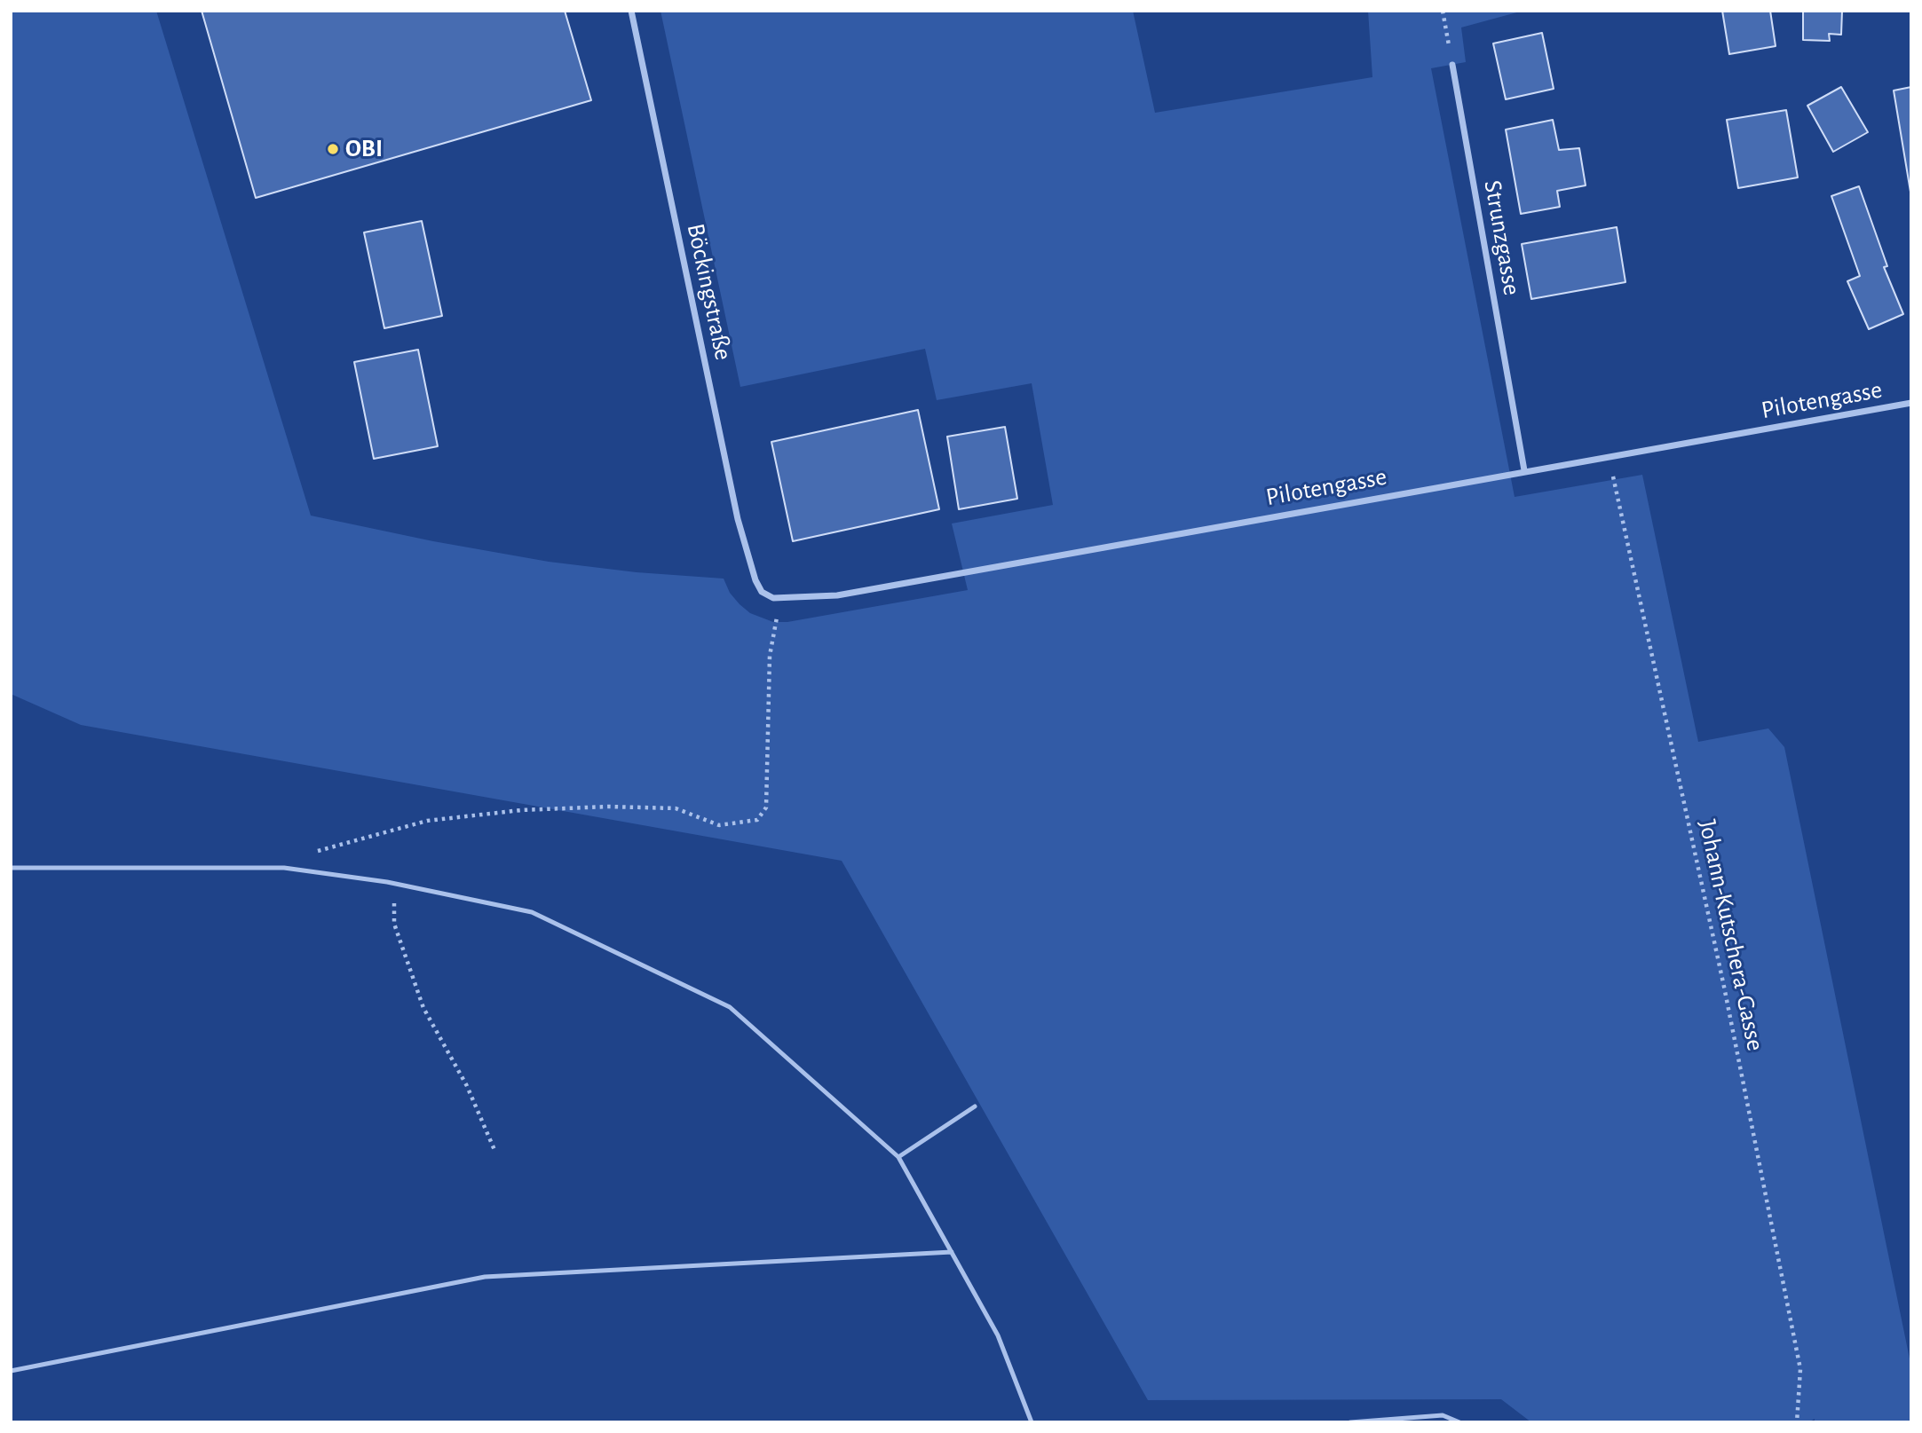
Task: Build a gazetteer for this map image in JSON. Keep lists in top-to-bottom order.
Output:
{
  "streets": {
    "street": ["Strunzgasse", "Böckingstraße", "Pilotengasse"],
    "path": ["Johann-Kutschera-Gasse"]
  },
  "crossings": [
    ["Strunzgasse", "Pilotengasse"],
    ["Böckingstraße", "Pilotengasse"],
    ["Pilotengasse", "Johann-Kutschera-Gasse"]
  ],
  "places": ["OBI"]
}
